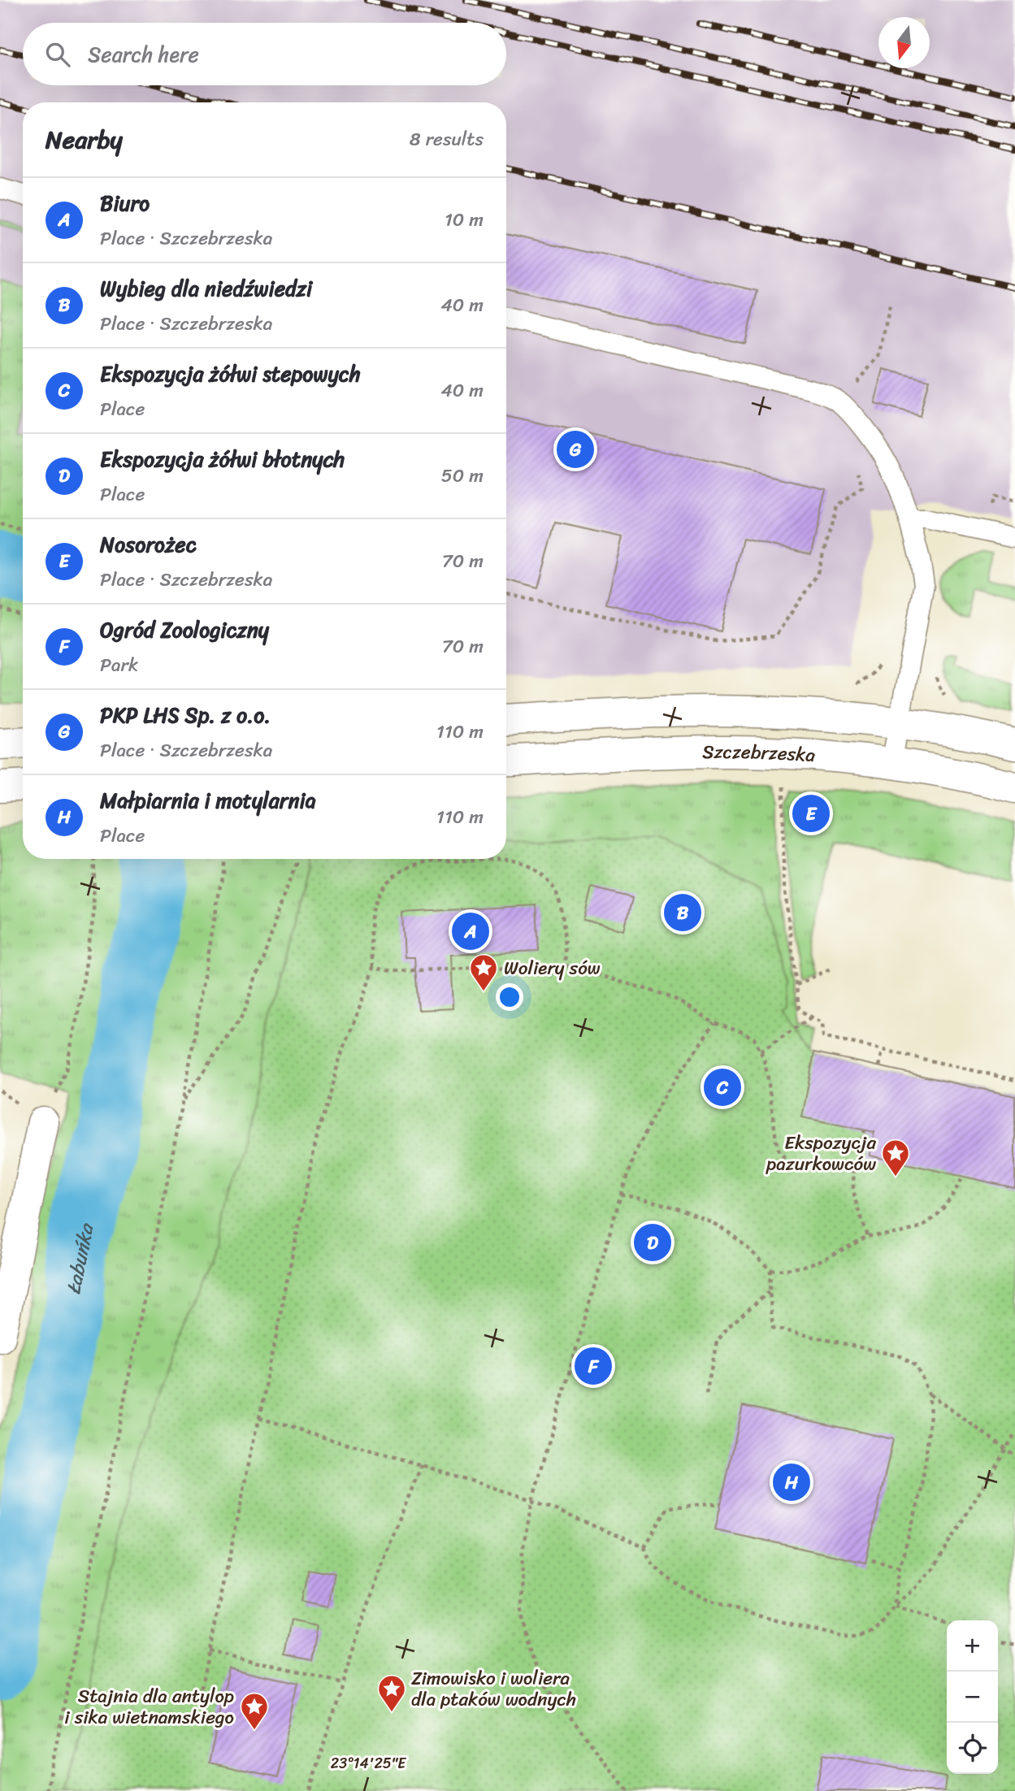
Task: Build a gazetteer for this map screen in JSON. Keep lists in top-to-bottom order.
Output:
{
  "streets": {
    "street": ["Szczebrzeska"]
  },
  "water": ["Łabuńka"],
  "places": {
    "place": [
      "Woliery sów",
      "Ekspozycja pazurkowców",
      "Zimowisko i woliera dla ptaków wodnych",
      "Stajnia dla antylop i sika wietnamskiego"
    ]
  },
  "north": "bottom",
  "page": {
    "search": "Search here",
    "heading": ["Nearby", "8 results"],
    "list": [
      {
        "mark": "A",
        "name": "Biuro",
        "note": "Place · Szczebrzeska",
        "value": "10 m"
      },
      {
        "mark": "B",
        "name": "Wybieg dla niedźwiedzi",
        "note": "Place · Szczebrzeska",
        "value": "40 m"
      },
      {
        "mark": "C",
        "name": "Ekspozycja żółwi stepowych",
        "note": "Place",
        "value": "40 m"
      },
      {
        "mark": "D",
        "name": "Ekspozycja żółwi błotnych",
        "note": "Place",
        "value": "50 m"
      },
      {
        "mark": "E",
        "name": "Nosorożec",
        "note": "Place · Szczebrzeska",
        "value": "70 m"
      },
      {
        "mark": "F",
        "name": "Ogród Zoologiczny",
        "note": "Park",
        "value": "70 m"
      },
      {
        "mark": "G",
        "name": "PKP LHS Sp. z o.o.",
        "note": "Place · Szczebrzeska",
        "value": "110 m"
      },
      {
        "mark": "H",
        "name": "Małpiarnia i motylarnia",
        "note": "Place",
        "value": "110 m"
      }
    ],
    "pins": [
      "G",
      "E",
      "B",
      "A",
      "C",
      "D",
      "F",
      "H"
    ],
    "map_buttons": ["+", "−"]
  },
  "coordinates": ["23°14'25\"E"]
}
